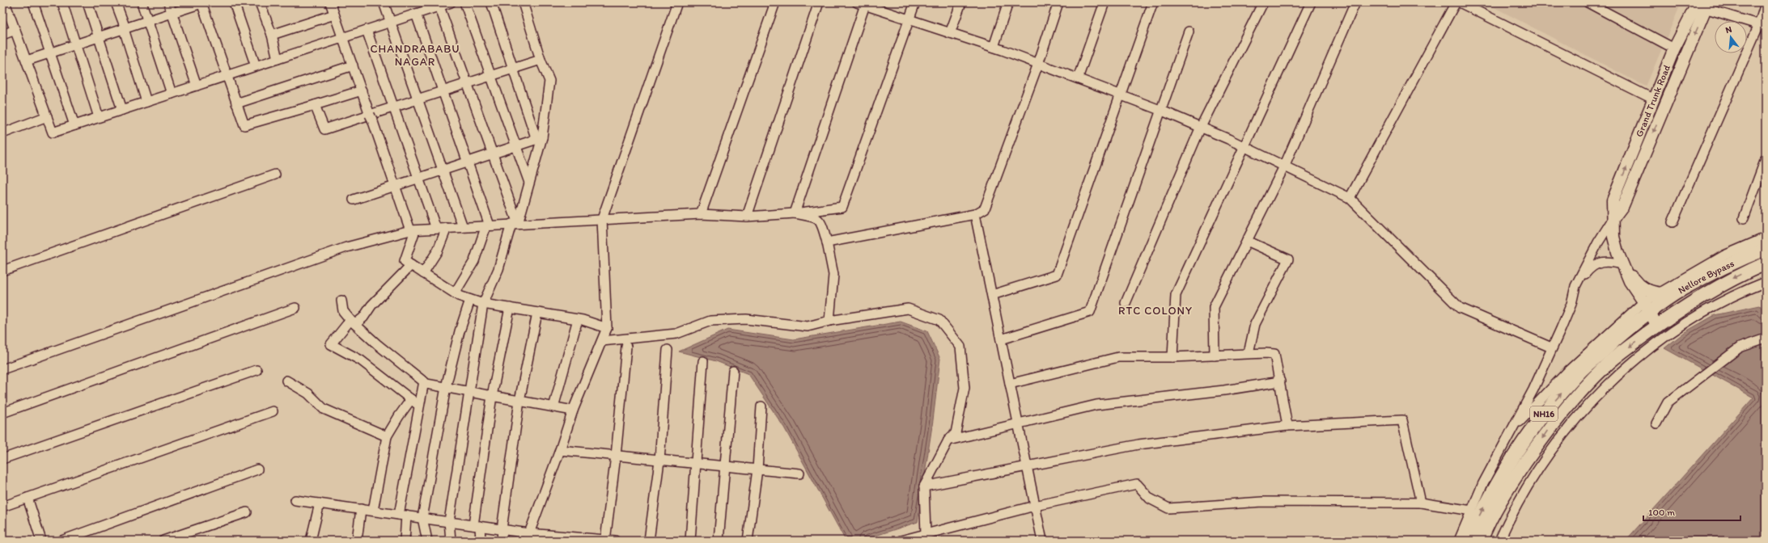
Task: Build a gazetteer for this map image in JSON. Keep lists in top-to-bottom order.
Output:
{
  "streets": {
    "highway": ["Nellore Bypass", "NH16"],
    "main road": ["Grand Trunk Road"]
  },
  "crossings": [
    ["Nellore Bypass", "NH16"]
  ],
  "districts": ["CHANDRABABU NAGAR", "RTC COLONY"],
  "scale_bar": "100 m",
  "north": "top"
}
